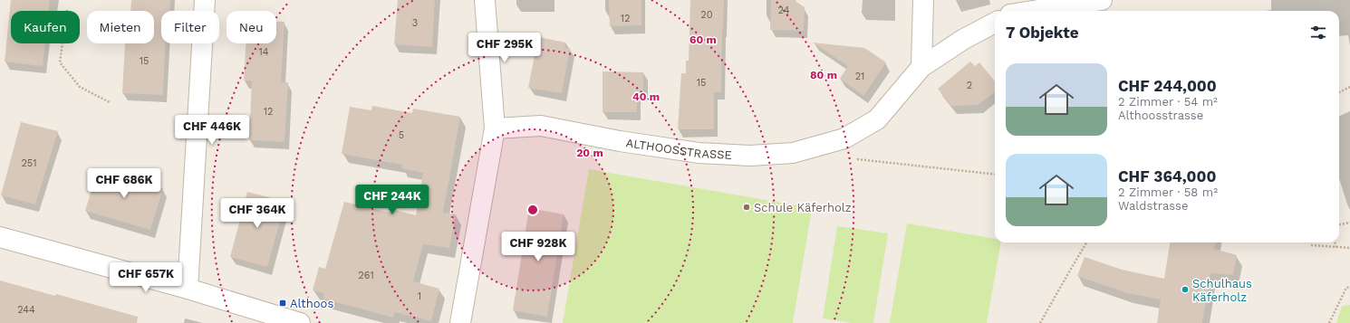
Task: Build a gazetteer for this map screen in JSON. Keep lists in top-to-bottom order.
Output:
{
  "streets": {
    "street": ["ALTHOOSSTRASSE"]
  },
  "places": {
    "other": ["Schule Käferholz", "Schulhaus Käferholz"],
    "transit": ["Althoos"]
  },
  "house_numbers": [
    "24",
    "20",
    "12",
    "3",
    "14",
    "15",
    "21",
    "15",
    "2",
    "12",
    "5",
    "251",
    "261",
    "1",
    "244"
  ],
  "page": {
    "chip": [
      "Kaufen",
      "Mieten",
      "Filter",
      "Neu"
    ],
    "heading": "7 Objekte",
    "price": [
      "CHF 295K",
      "CHF 446K",
      "CHF 686K",
      "CHF 244K",
      "CHF 364K",
      "CHF 928K",
      "CHF 657K"
    ],
    "list": [
      {
        "name": "CHF 244,000",
        "note": "2 Zimmer · 54 m² · Althoosstrasse"
      },
      {
        "name": "CHF 364,000",
        "note": "2 Zimmer · 58 m² · Waldstrasse"
      }
    ]
  },
  "rings": [
    "60 m",
    "80 m",
    "40 m",
    "20 m"
  ]
}
